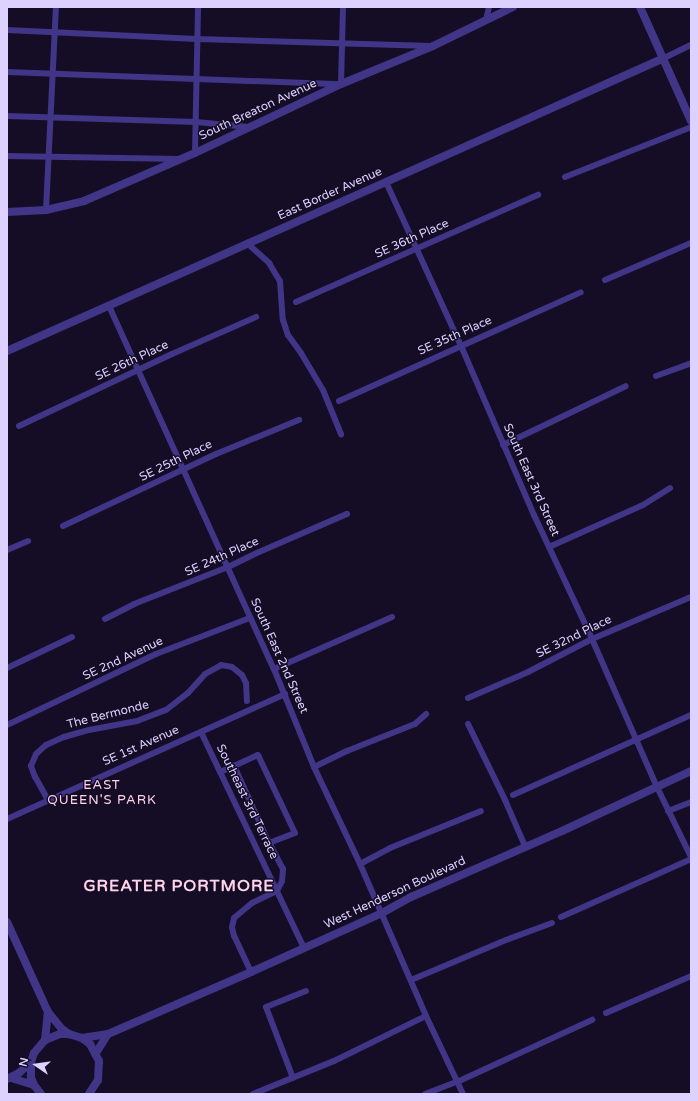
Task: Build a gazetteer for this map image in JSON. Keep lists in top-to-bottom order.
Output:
{
  "streets": {
    "street": [
      "South Breaton Avenue",
      "East Border Avenue",
      "SE 36th Place",
      "SE 35th Place",
      "SE 26th Place",
      "SE 25th Place",
      "South East 3rd Street",
      "SE 24th Place",
      "SE 32nd Place",
      "South East 2nd Street",
      "SE 2nd Avenue",
      "The Bermonde",
      "SE 1st Avenue",
      "Southeast 3rd Terrace",
      "West Henderson Boulevard"
    ]
  },
  "crossings": [
    ["East Border Avenue", "South East 3rd Street"],
    ["East Border Avenue", "South East 2nd Street"],
    ["SE 36th Place", "South East 3rd Street"],
    ["SE 35th Place", "South East 3rd Street"],
    ["SE 26th Place", "South East 2nd Street"],
    ["SE 25th Place", "South East 2nd Street"],
    ["South East 3rd Street", "SE 32nd Place"],
    ["South East 3rd Street", "West Henderson Boulevard"],
    ["SE 24th Place", "South East 2nd Street"],
    ["South East 2nd Street", "SE 2nd Avenue"],
    ["South East 2nd Street", "SE 1st Avenue"],
    ["South East 2nd Street", "West Henderson Boulevard"],
    ["The Bermonde", "SE 1st Avenue"],
    ["SE 1st Avenue", "Southeast 3rd Terrace"],
    ["Southeast 3rd Terrace", "West Henderson Boulevard"]
  ],
  "districts": ["EAST QUEEN'S PARK", "GREATER PORTMORE"],
  "north": "left"
}
